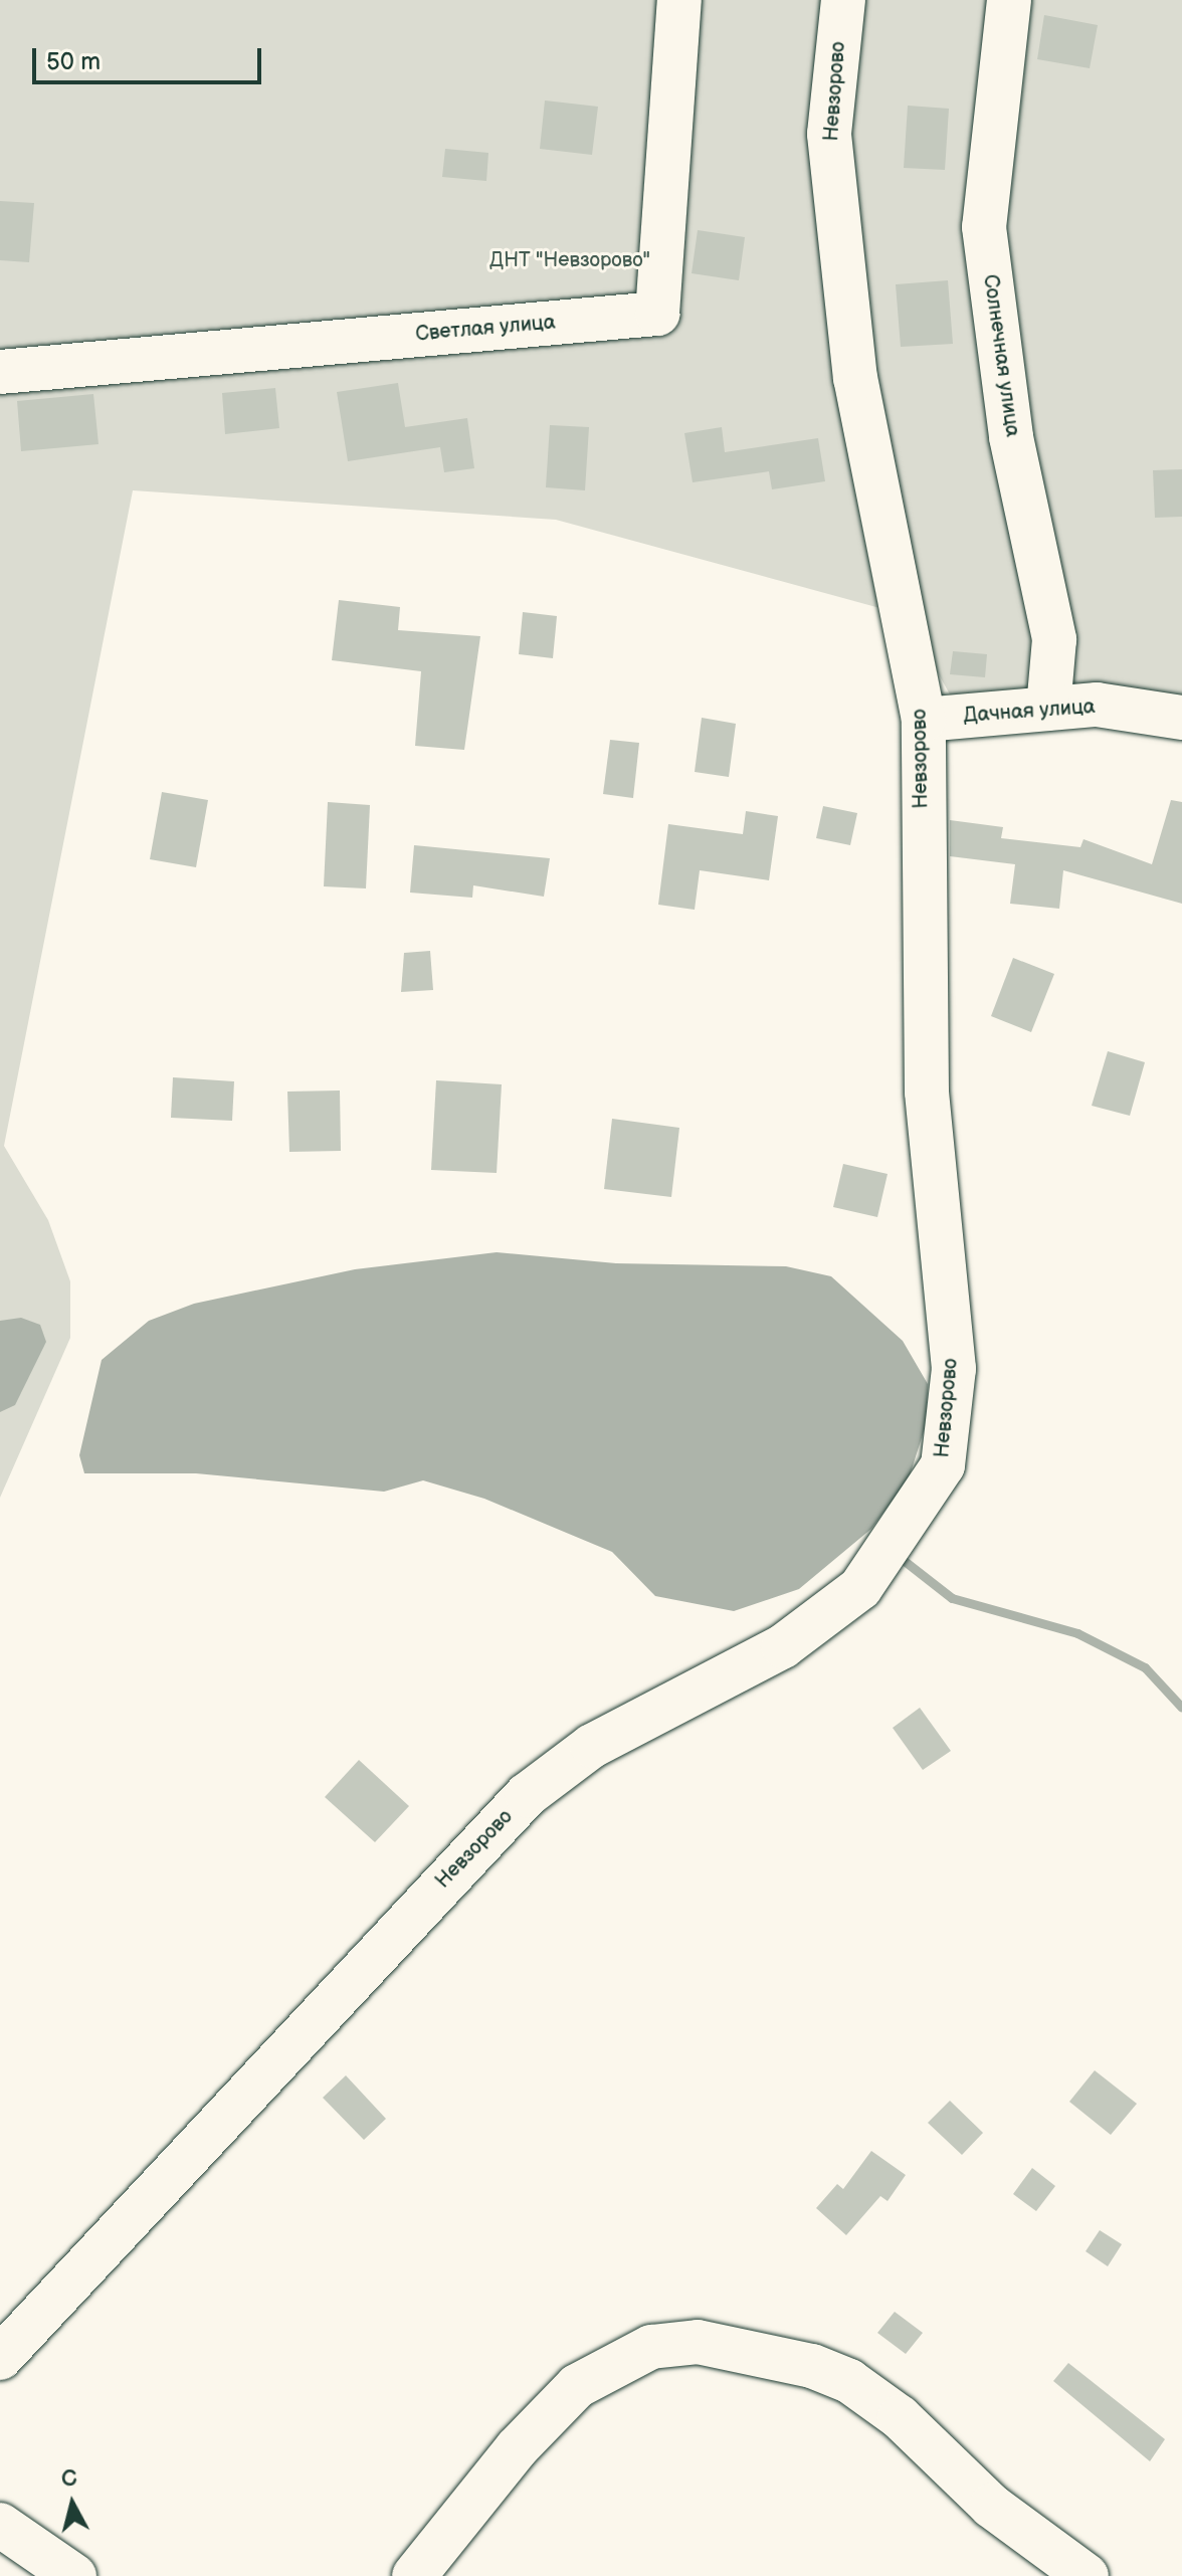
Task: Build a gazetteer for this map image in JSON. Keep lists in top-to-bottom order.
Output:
{
  "streets": {
    "street": [
      "Невзорово",
      "Светлая улица",
      "Солнечная улица",
      "Дачная улица"
    ]
  },
  "crossings": [
    ["Невзорово", "Дачная улица"],
    ["Солнечная улица", "Дачная улица"]
  ],
  "parks": ["ДНТ \"Невзорово\""],
  "scale_bar": "50 m",
  "north": "top"
}
